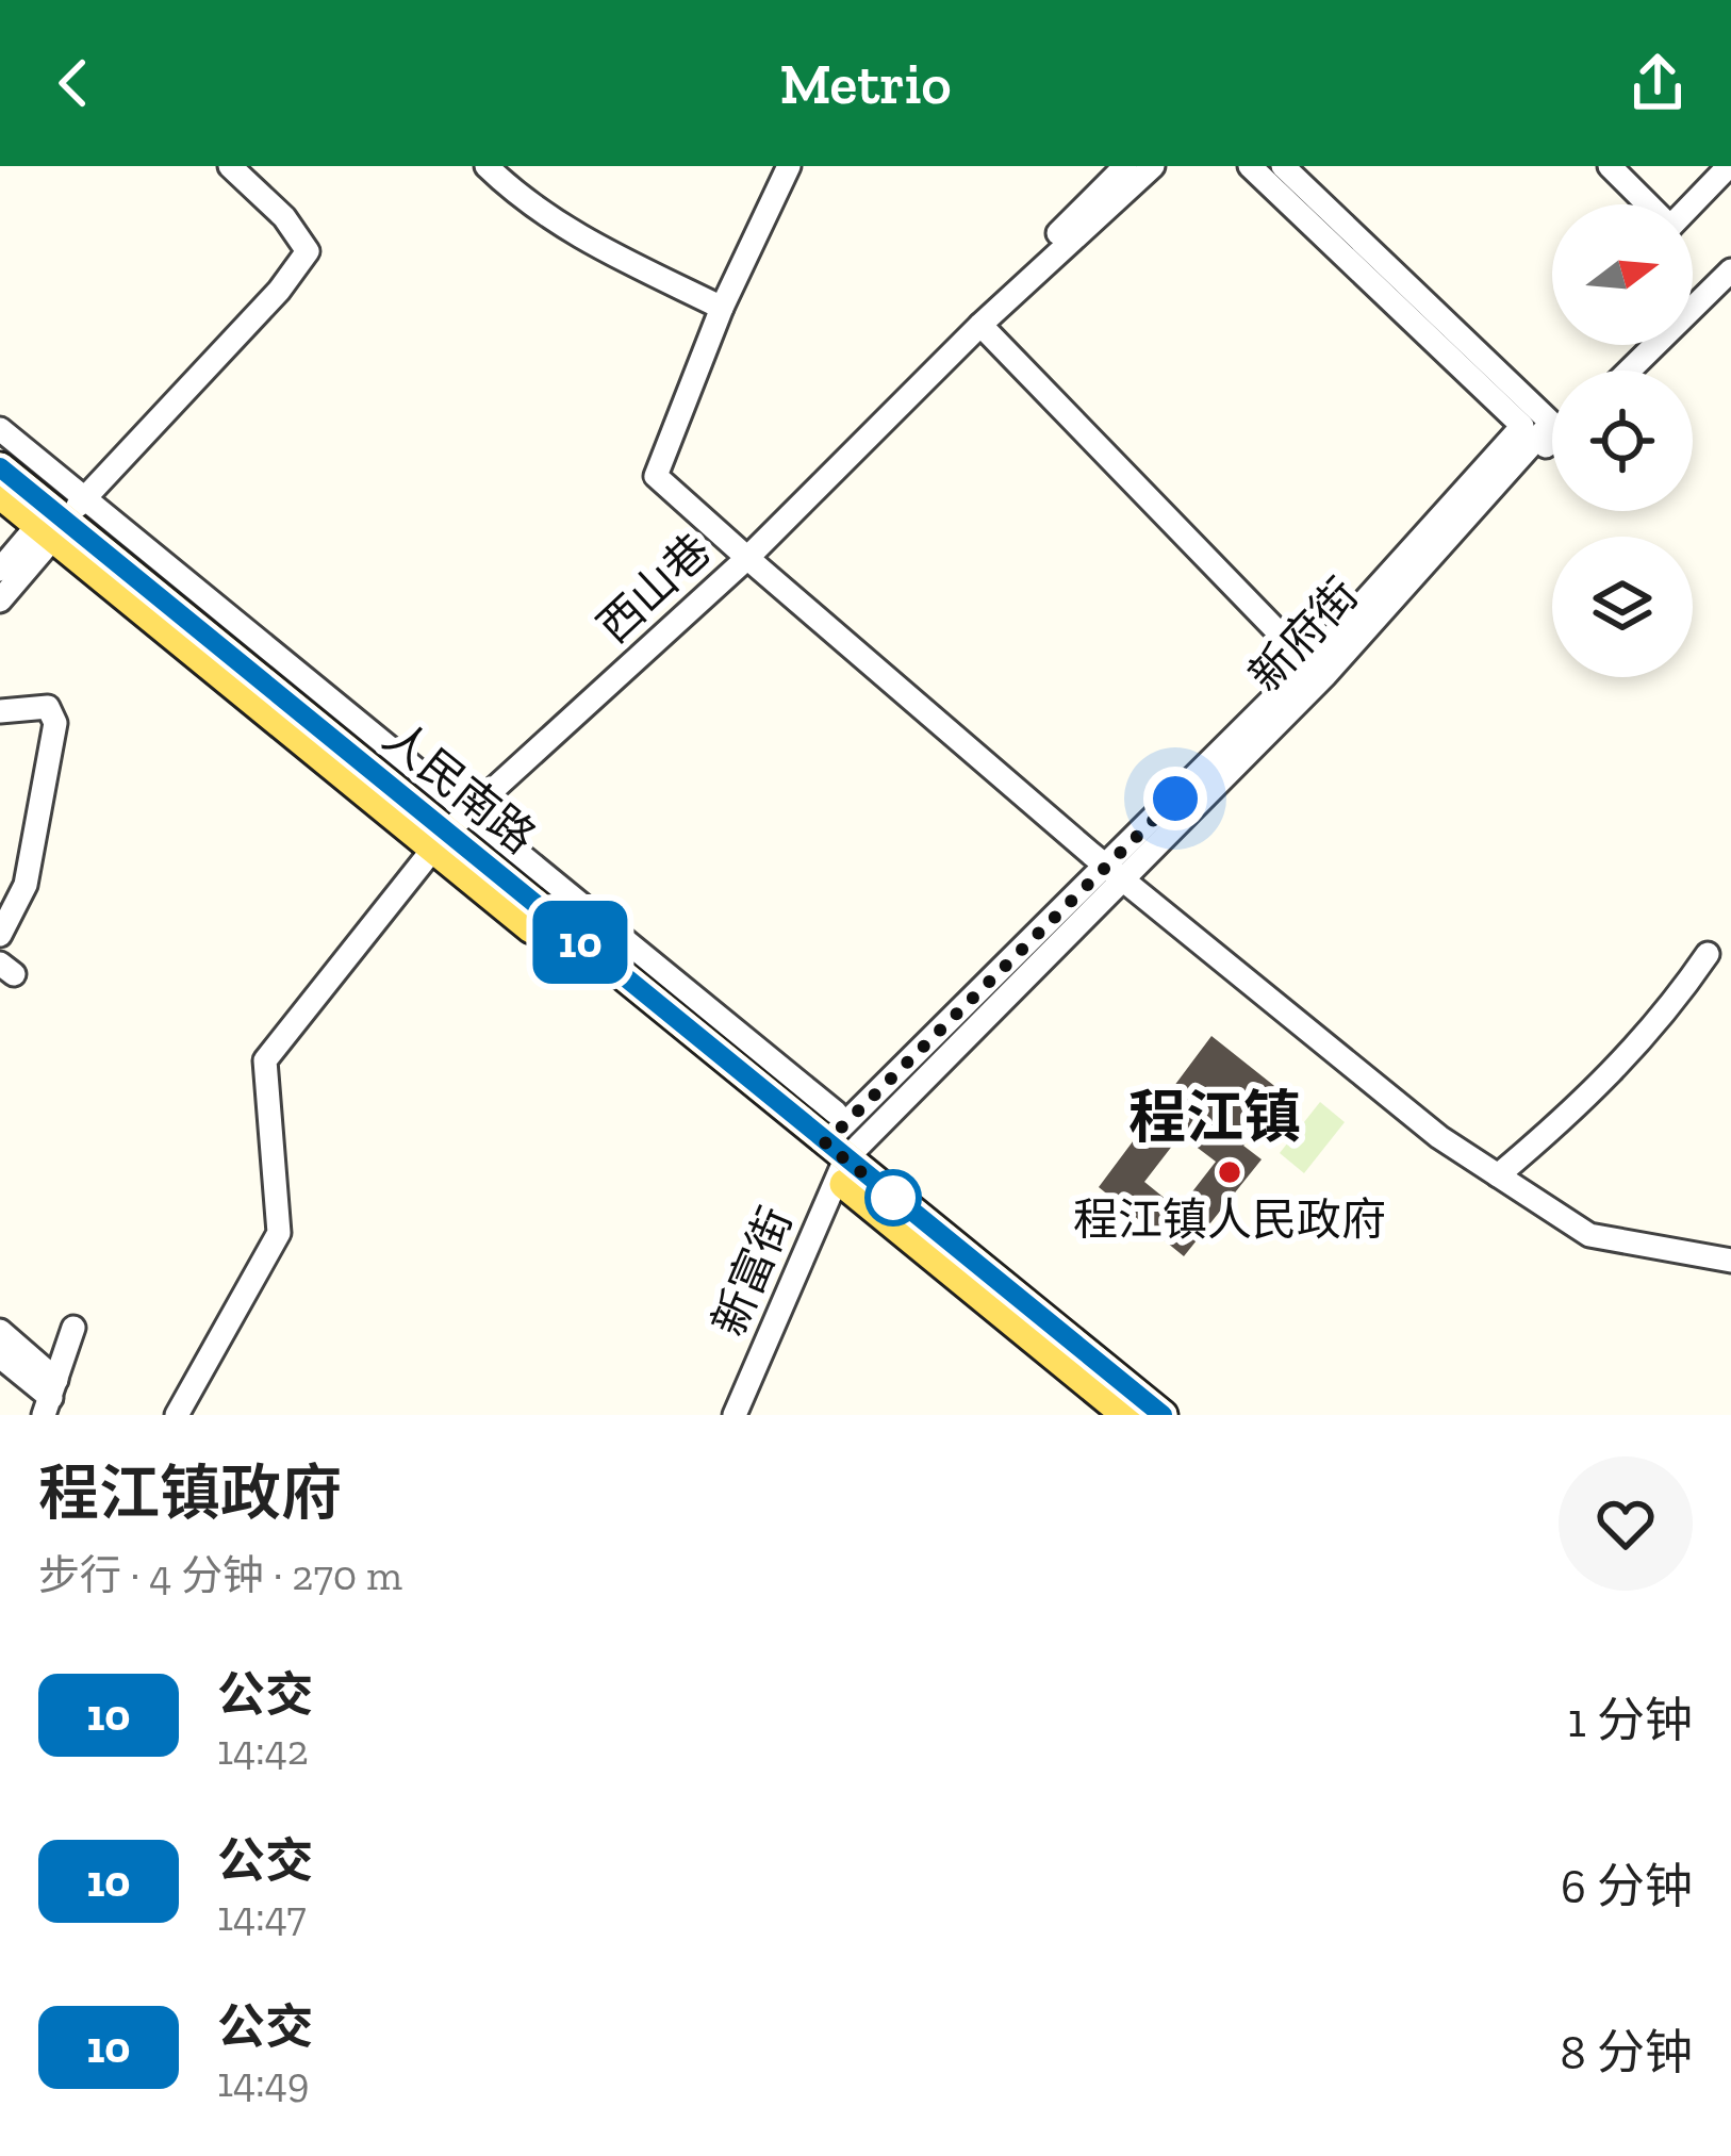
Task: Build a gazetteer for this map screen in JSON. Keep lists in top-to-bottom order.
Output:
{
  "streets": {
    "main road": ["人民南路"],
    "street": ["西山巷", "新府街", "新富街"]
  },
  "crossings": [
    ["西山巷", "人民南路"],
    ["新府街", "人民南路"],
    ["新府街", "新富街"],
    ["人民南路", "新富街"]
  ],
  "districts": ["程江镇"],
  "places": ["程江镇人民政府"],
  "lines": ["bus line 10"],
  "north": "right",
  "page": {
    "header": "Metrio",
    "on_map": "10",
    "heading": ["程江镇政府", "步行 · 4 分钟 · 270 m"],
    "list": [
      {
        "mark": "10",
        "name": "公交",
        "note": "14:42",
        "value": "1 分钟"
      },
      {
        "mark": "10",
        "name": "公交",
        "note": "14:47",
        "value": "6 分钟"
      },
      {
        "mark": "10",
        "name": "公交",
        "note": "14:49",
        "value": "8 分钟"
      }
    ]
  }
}
